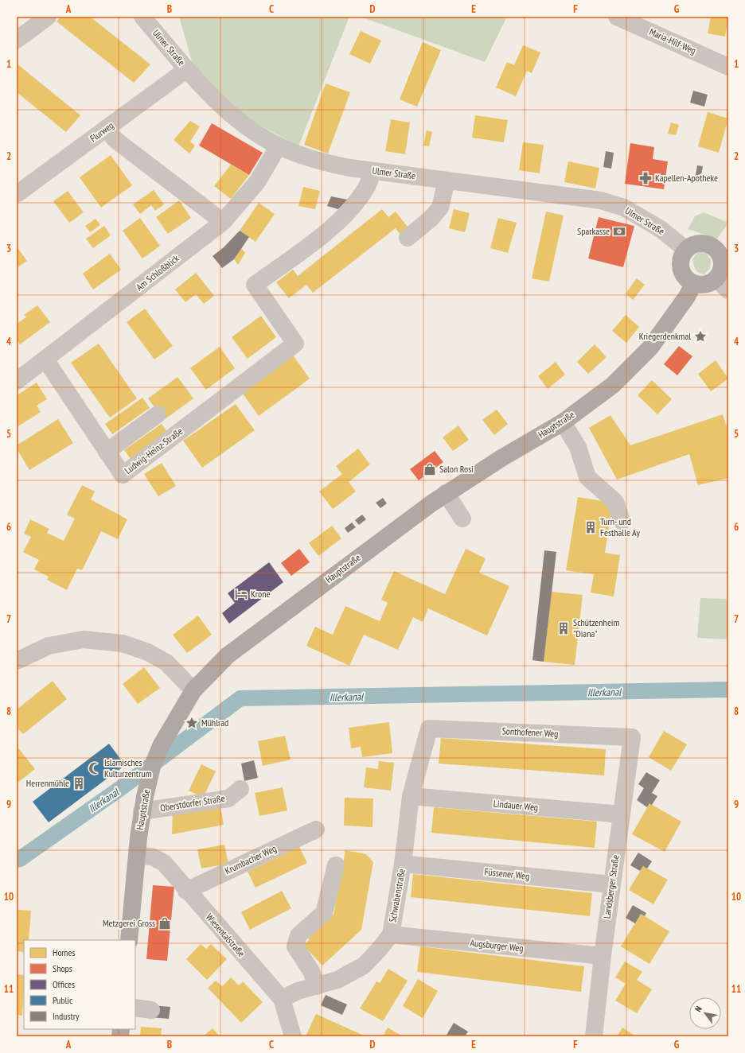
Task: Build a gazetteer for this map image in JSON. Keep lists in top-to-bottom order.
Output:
{
  "streets": {
    "main road": ["Hauptstraße"],
    "street": [
      "Maria-Hilf-Weg",
      "Ulmer Straße",
      "Flurweg",
      "Am Schloßblick",
      "Ludwig-Heinz-Straße",
      "Sonthofener Weg",
      "Oberstdorfer Straße",
      "Lindauer Weg",
      "Krumbacher Weg",
      "Füssener Weg",
      "Landsberger Straße",
      "Schwabenstraße",
      "Wiesentalstraße",
      "Augsburger Weg"
    ]
  },
  "crossings": [
    ["Ulmer Straße", "Flurweg"],
    ["Ulmer Straße", "Am Schloßblick"],
    ["Ulmer Straße", "Ludwig-Heinz-Straße"],
    ["Am Schloßblick", "Ludwig-Heinz-Straße"],
    ["Hauptstraße", "Oberstdorfer Straße"],
    ["Hauptstraße", "Wiesentalstraße"],
    ["Sonthofener Weg", "Landsberger Straße"],
    ["Sonthofener Weg", "Schwabenstraße"],
    ["Lindauer Weg", "Landsberger Straße"],
    ["Lindauer Weg", "Schwabenstraße"],
    ["Krumbacher Weg", "Wiesentalstraße"],
    ["Füssener Weg", "Landsberger Straße"],
    ["Füssener Weg", "Schwabenstraße"],
    ["Landsberger Straße", "Augsburger Weg"],
    ["Schwabenstraße", "Wiesentalstraße"],
    ["Schwabenstraße", "Augsburger Weg"]
  ],
  "water": ["Illerkanal"],
  "places": {
    "pharmacy": ["Kapellen-Apotheke"],
    "bank": ["Sparkasse"],
    "place": ["Kriegerdenkmal", "Mühlrad"],
    "shop": ["Salon Rosi", "Metzgerei Gross"],
    "building": ["Turn- und Festhalle Ay", "Schützenheim \"Diana\"", "Herrenmühle"],
    "hotel": ["Krone"],
    "mosque": ["Islamisches Kulturzentrum"]
  },
  "legend": [
    "Homes",
    "Shops",
    "Offices",
    "Public",
    "Industry"
  ],
  "north": "top left",
  "grid": {
    "columns": [
      "A",
      "B",
      "C",
      "D",
      "E",
      "F",
      "G"
    ],
    "rows": [
      "1",
      "2",
      "3",
      "4",
      "5",
      "6",
      "7",
      "8",
      "9",
      "10",
      "11"
    ]
  }
}
